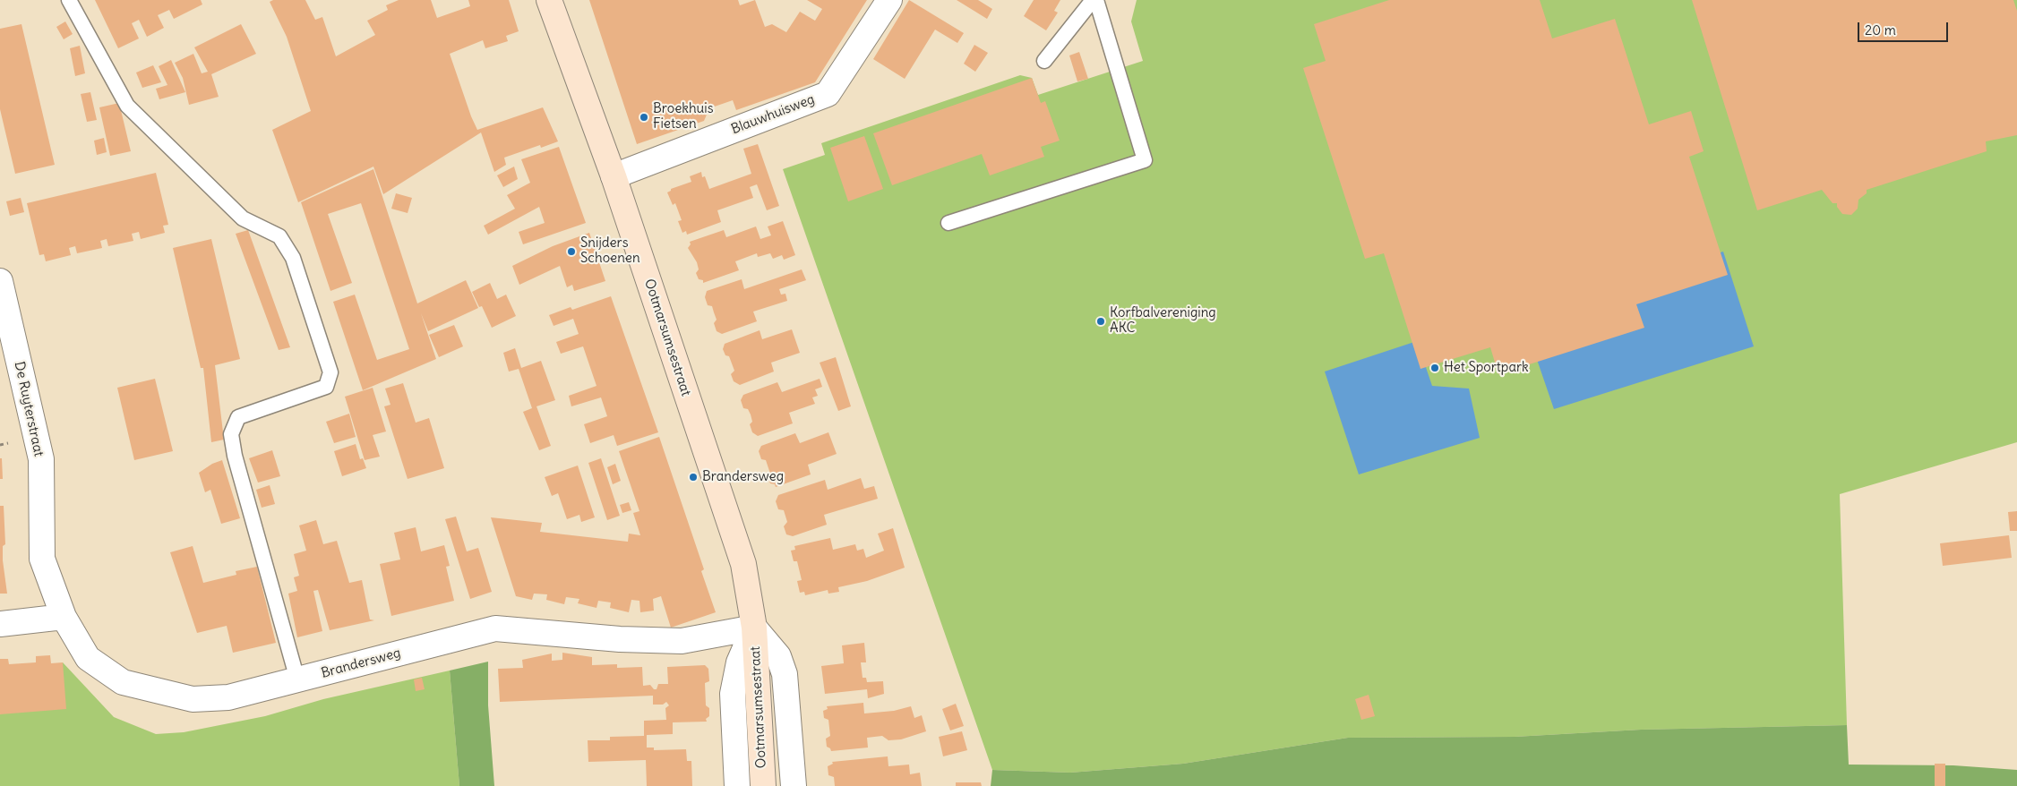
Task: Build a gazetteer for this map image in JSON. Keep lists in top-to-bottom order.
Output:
{
  "streets": {
    "street": [
      "Blauwhuisweg",
      "Ootmarsumsestraat",
      "De Ruyterstraat",
      "Brandersweg"
    ]
  },
  "crossings": [
    ["Blauwhuisweg", "Ootmarsumsestraat"],
    ["Ootmarsumsestraat", "Brandersweg"],
    ["De Ruyterstraat", "Brandersweg"]
  ],
  "places": [
    "Broekhuis Fietsen",
    "Snijders Schoenen",
    "Korfbalvereniging AKC",
    "Het Sportpark",
    "Brandersweg"
  ],
  "scale_bar": "20 m"
}
